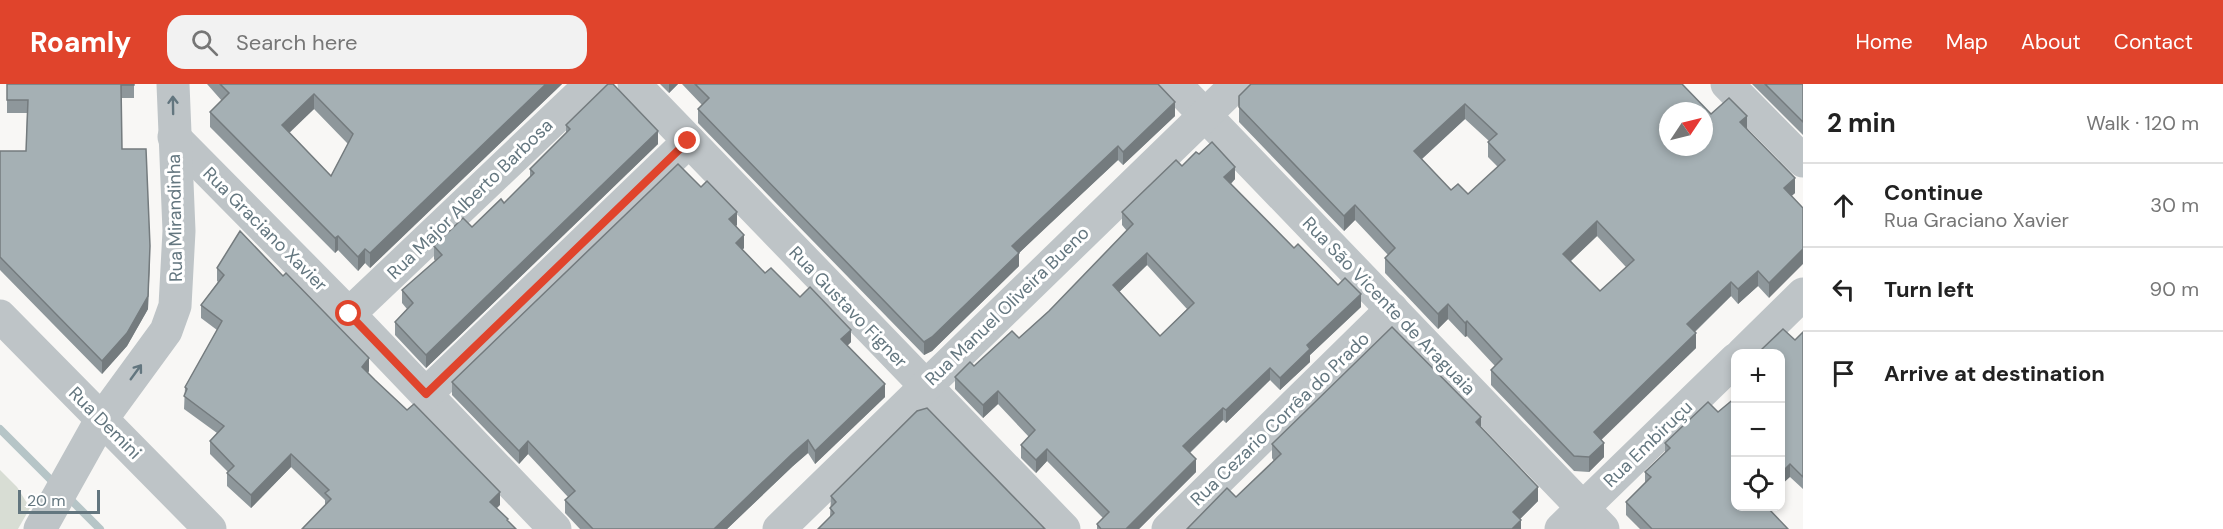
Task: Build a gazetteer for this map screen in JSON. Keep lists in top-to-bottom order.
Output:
{
  "streets": {
    "street": [
      "Rua Major Alberto Barbosa",
      "Rua Mirandinha",
      "Rua Graciano Xavier",
      "Rua Manuel Oliveira Bueno",
      "Rua São Vicente de Araguaia",
      "Rua Gustavo Figner",
      "Rua Cezario Corrêa do Prado",
      "Rua Demini",
      "Rua Embiruçu"
    ]
  },
  "crossings": [
    ["Rua Major Alberto Barbosa", "Rua Graciano Xavier"],
    ["Rua Mirandinha", "Rua Graciano Xavier"],
    ["Rua Mirandinha", "Rua Demini"],
    ["Rua Manuel Oliveira Bueno", "Rua São Vicente de Araguaia"],
    ["Rua Manuel Oliveira Bueno", "Rua Gustavo Figner"],
    ["Rua São Vicente de Araguaia", "Rua Cezario Corrêa do Prado"],
    ["Rua São Vicente de Araguaia", "Rua Embiruçu"]
  ],
  "one_way": ["Rua Mirandinha"],
  "scale_bar": "20 m",
  "north": "top right",
  "page": {
    "header": "Roamly",
    "search": "Search here",
    "nav": [
      "Home",
      "Map",
      "About",
      "Contact"
    ],
    "heading": ["2 min", "Walk · 120 m"],
    "list": [
      ["Continue", "Rua Graciano Xavier", "30 m"],
      ["Turn left", "90 m"],
      "Arrive at destination"
    ],
    "map_buttons": ["+", "−"],
    "scale": "20 m"
  }
}
